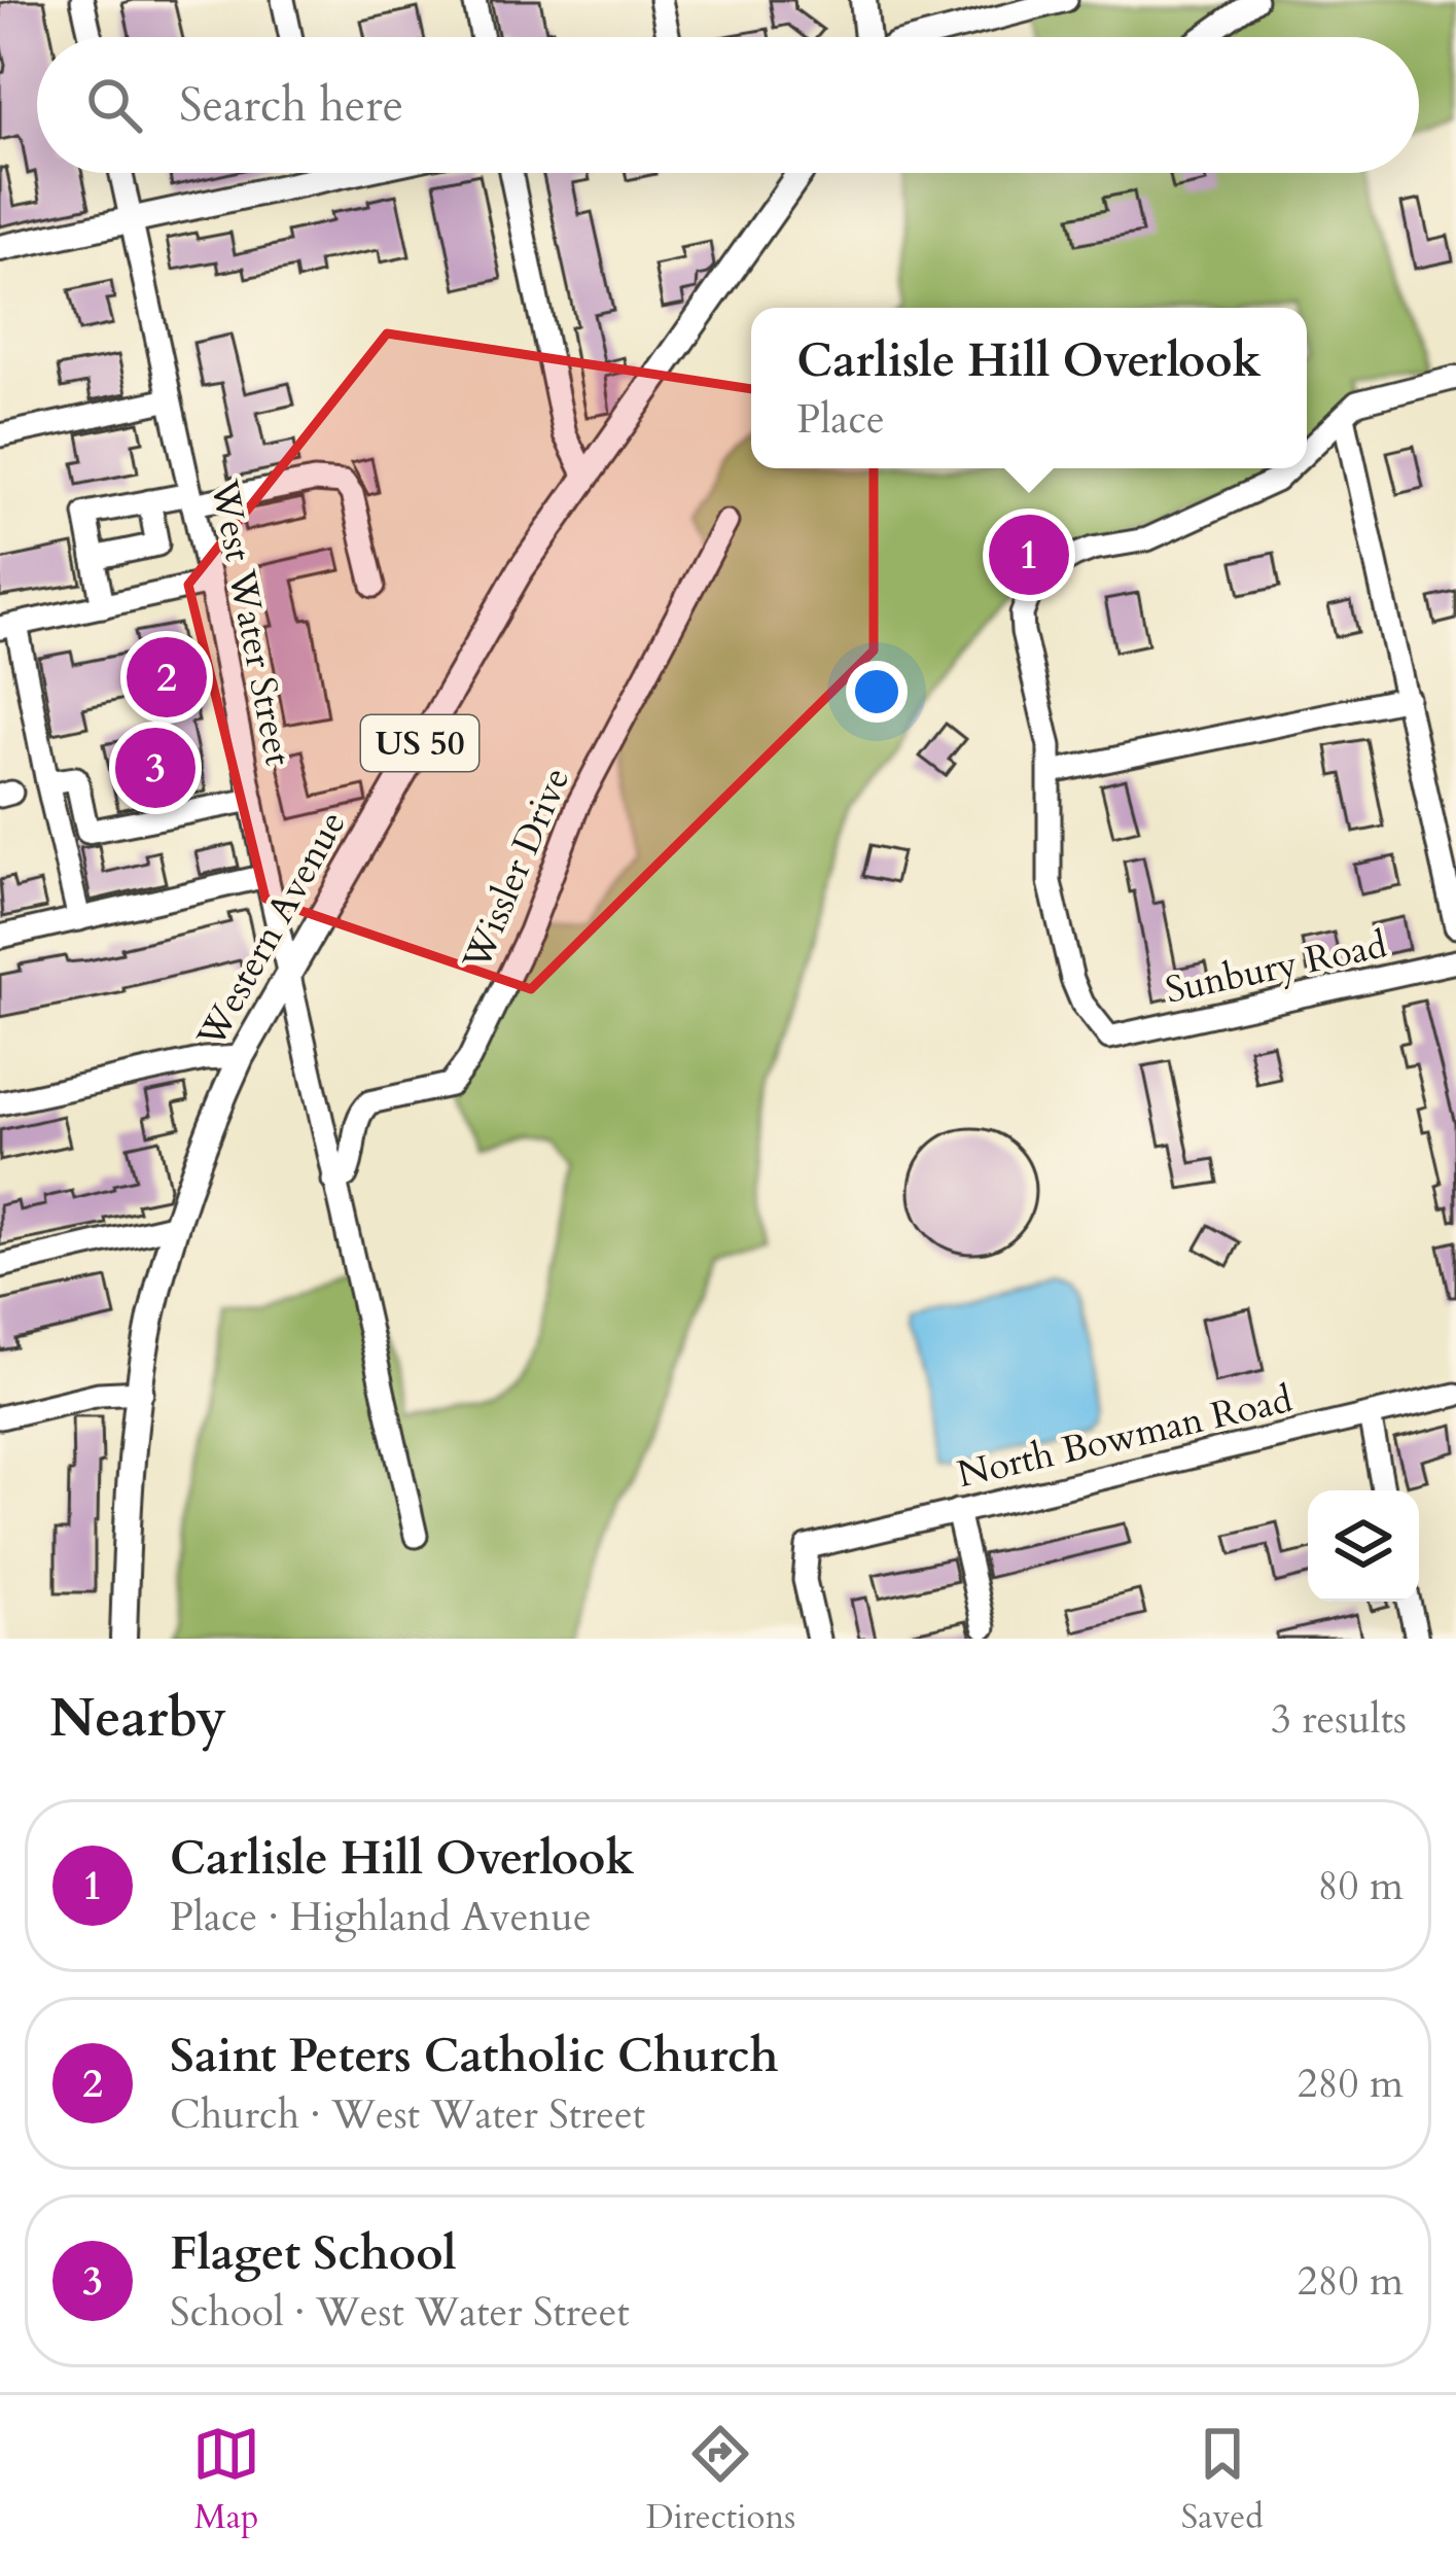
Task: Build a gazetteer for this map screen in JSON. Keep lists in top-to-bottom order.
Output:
{
  "streets": {
    "main road": ["US 50", "Western Avenue"],
    "street": [
      "West Water Street",
      "Wissler Drive",
      "Sunbury Road",
      "North Bowman Road"
    ]
  },
  "crossings": [
    ["West Water Street", "Wissler Drive"],
    ["West Water Street", "Western Avenue"]
  ],
  "page": {
    "search": "Search here",
    "popup": ["Carlisle Hill Overlook", "Place"],
    "pins": ["1", "2", "3"],
    "heading": ["Nearby", "3 results"],
    "list": [
      {
        "mark": "1",
        "name": "Carlisle Hill Overlook",
        "note": "Place · Highland Avenue",
        "value": "80 m"
      },
      {
        "mark": "2",
        "name": "Saint Peters Catholic Church",
        "note": "Church · West Water Street",
        "value": "280 m"
      },
      {
        "mark": "3",
        "name": "Flaget School",
        "note": "School · West Water Street",
        "value": "280 m"
      }
    ],
    "nav": ["Map", "Directions", "Saved"]
  }
}
